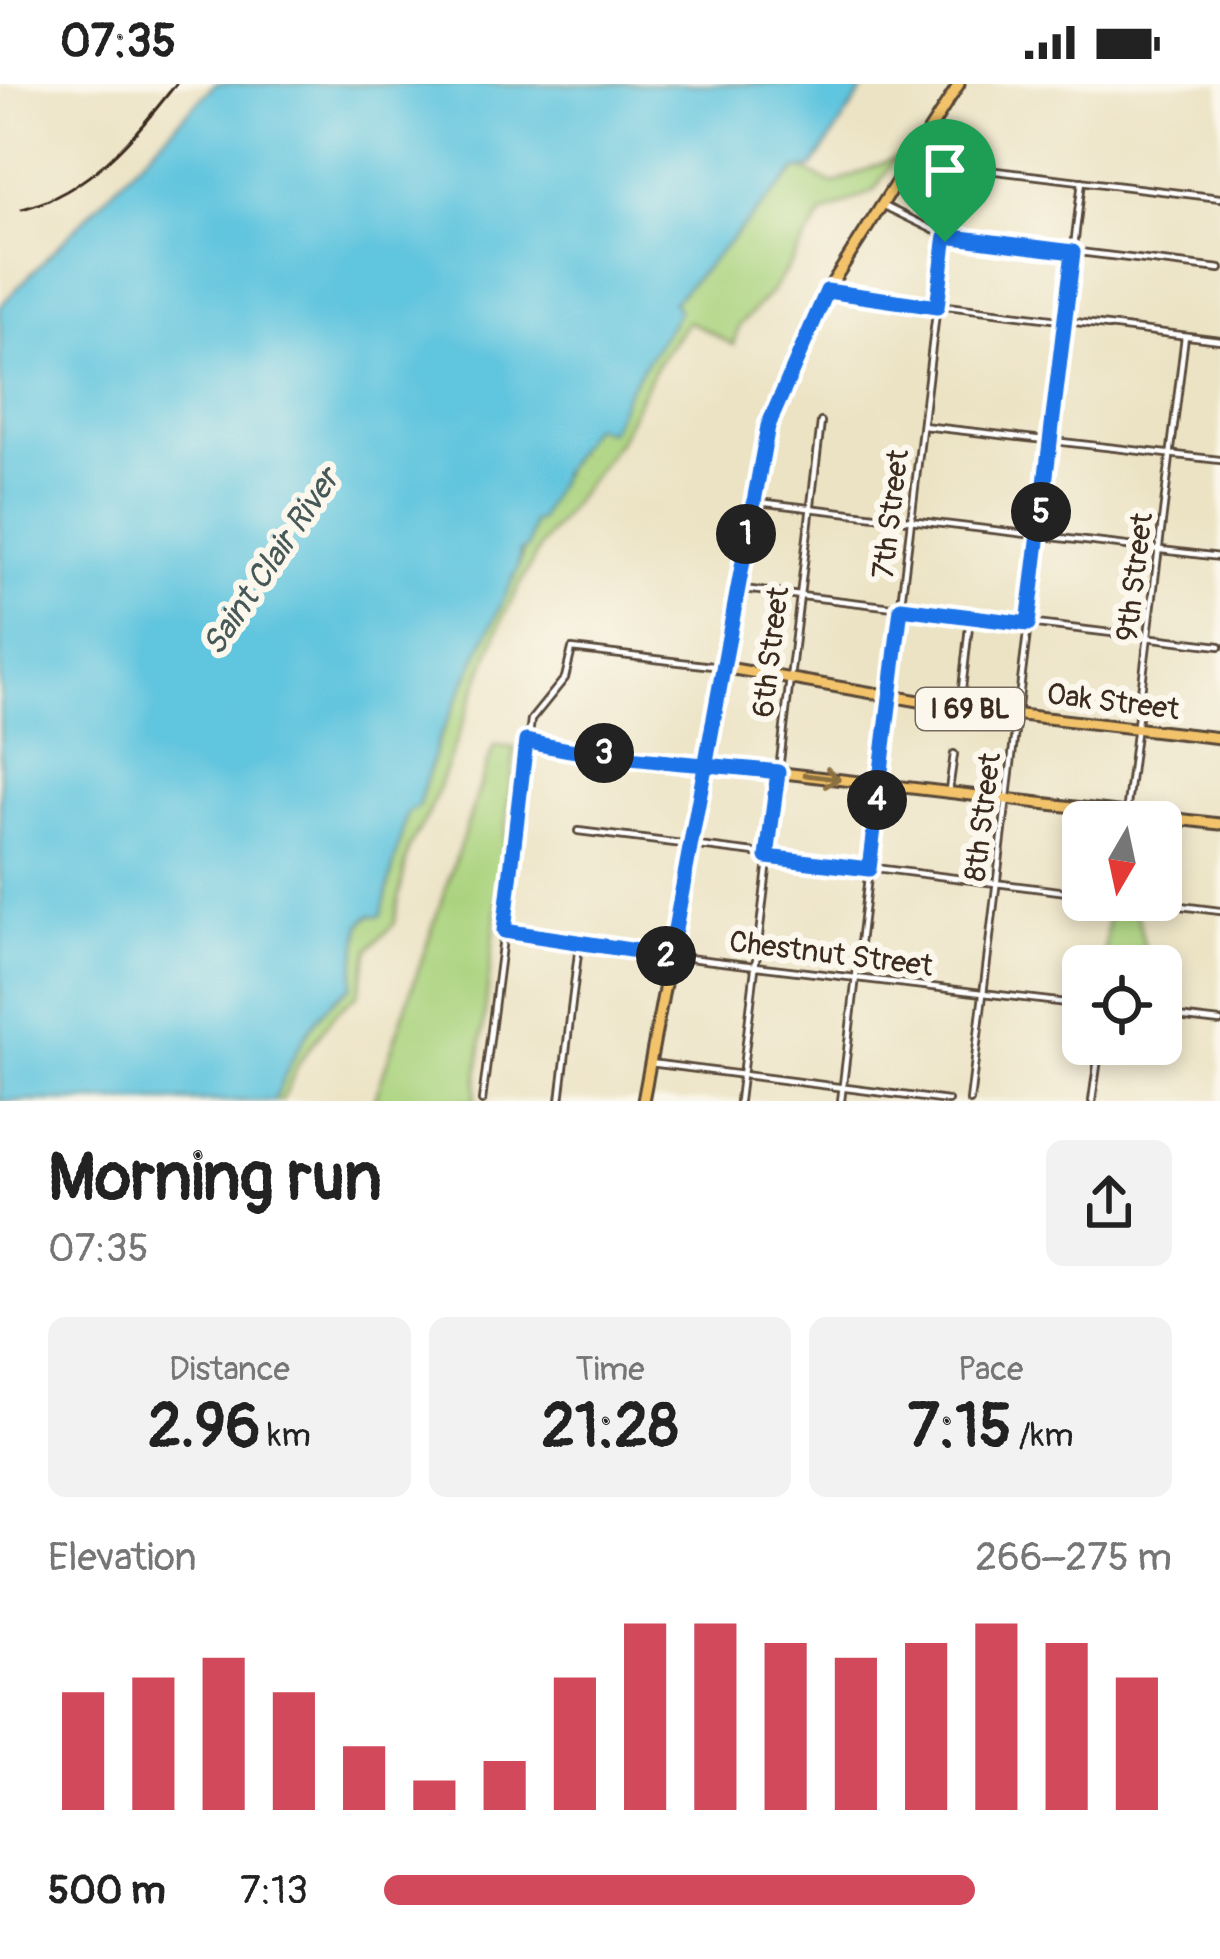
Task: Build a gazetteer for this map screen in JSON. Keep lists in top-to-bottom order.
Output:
{
  "streets": {
    "main road": ["Oak Street", "I 69 BL"],
    "street": [
      "7th Street",
      "9th Street",
      "6th Street",
      "8th Street",
      "Chestnut Street"
    ]
  },
  "crossings": [
    ["7th Street", "Oak Street"],
    ["7th Street", "Chestnut Street"],
    ["9th Street", "Oak Street"],
    ["6th Street", "Oak Street"],
    ["6th Street", "Chestnut Street"],
    ["Oak Street", "8th Street"],
    ["8th Street", "Chestnut Street"]
  ],
  "water": ["Saint Clair River"],
  "north": "bottom",
  "page": {
    "status": "07:35",
    "pins": [
      "5",
      "1",
      "3",
      "4",
      "2"
    ],
    "heading": ["Morning run", "07:35"],
    "stats": [
      ["Distance", "2.96 km"],
      ["Time", "21:28"],
      ["Pace", "7:15 /km"]
    ],
    "chart": ["Elevation", "266–275 m"],
    "list": [
      {
        "name": "500 m",
        "note": "7:13"
      }
    ]
  }
}
